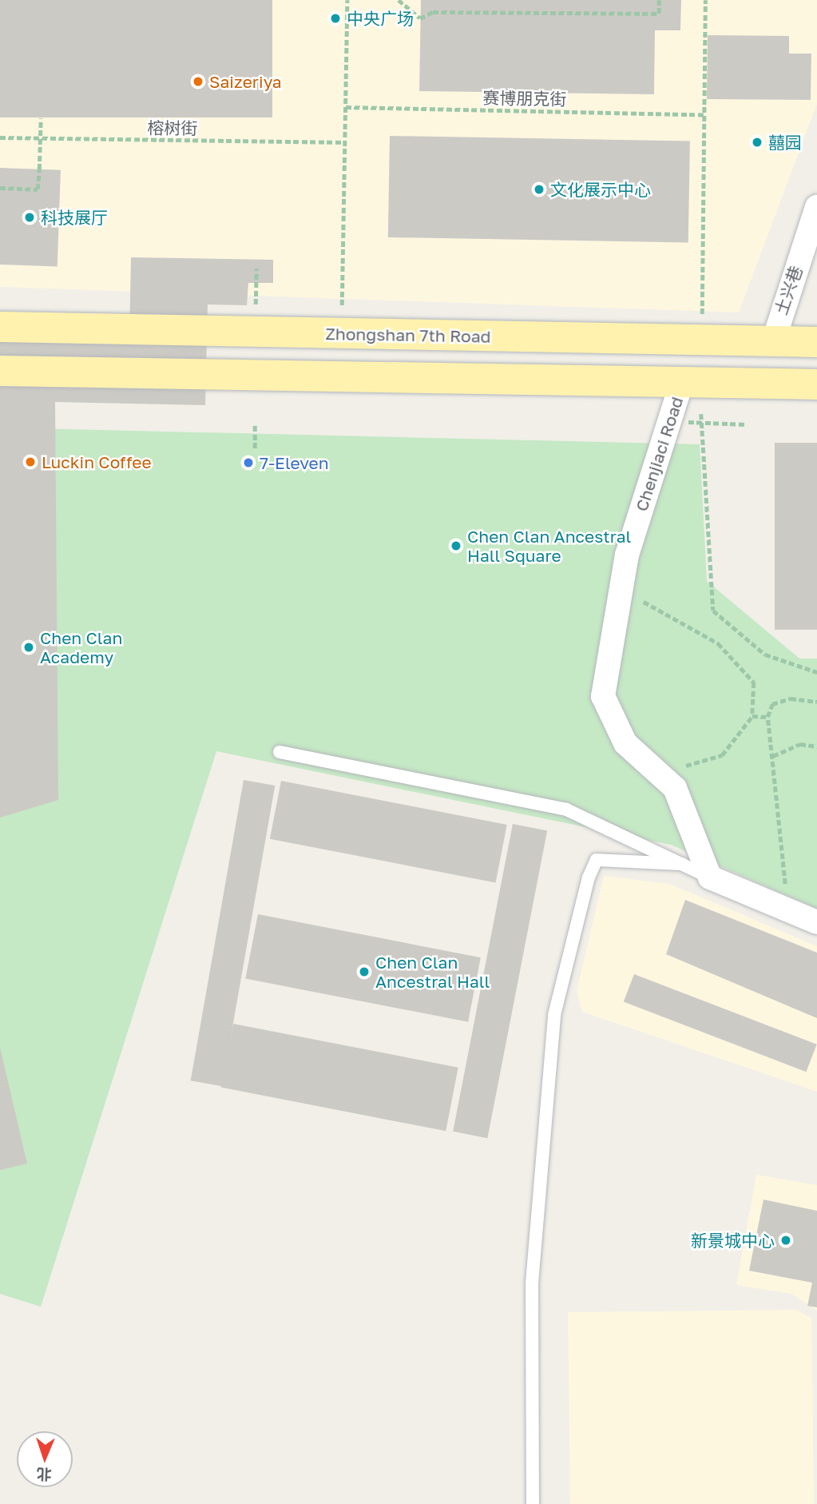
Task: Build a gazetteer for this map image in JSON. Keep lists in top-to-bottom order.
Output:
{
  "streets": {
    "main road": ["Zhongshan 7th Road"],
    "street": ["土兴巷", "Chenjiaci Road"],
    "path": ["赛博朋克街", "榕树街"]
  },
  "crossings": [
    ["土兴巷", "Zhongshan 7th Road"]
  ],
  "places": [
    "中央广场",
    "Saizeriya",
    "囍园",
    "文化展示中心",
    "科技展厅",
    "Luckin Coffee",
    "7-Eleven",
    "Chen Clan Ancestral Hall Square",
    "Chen Clan Academy",
    "Chen Clan Ancestral Hall",
    "新景城中心"
  ],
  "north": "bottom"
}
